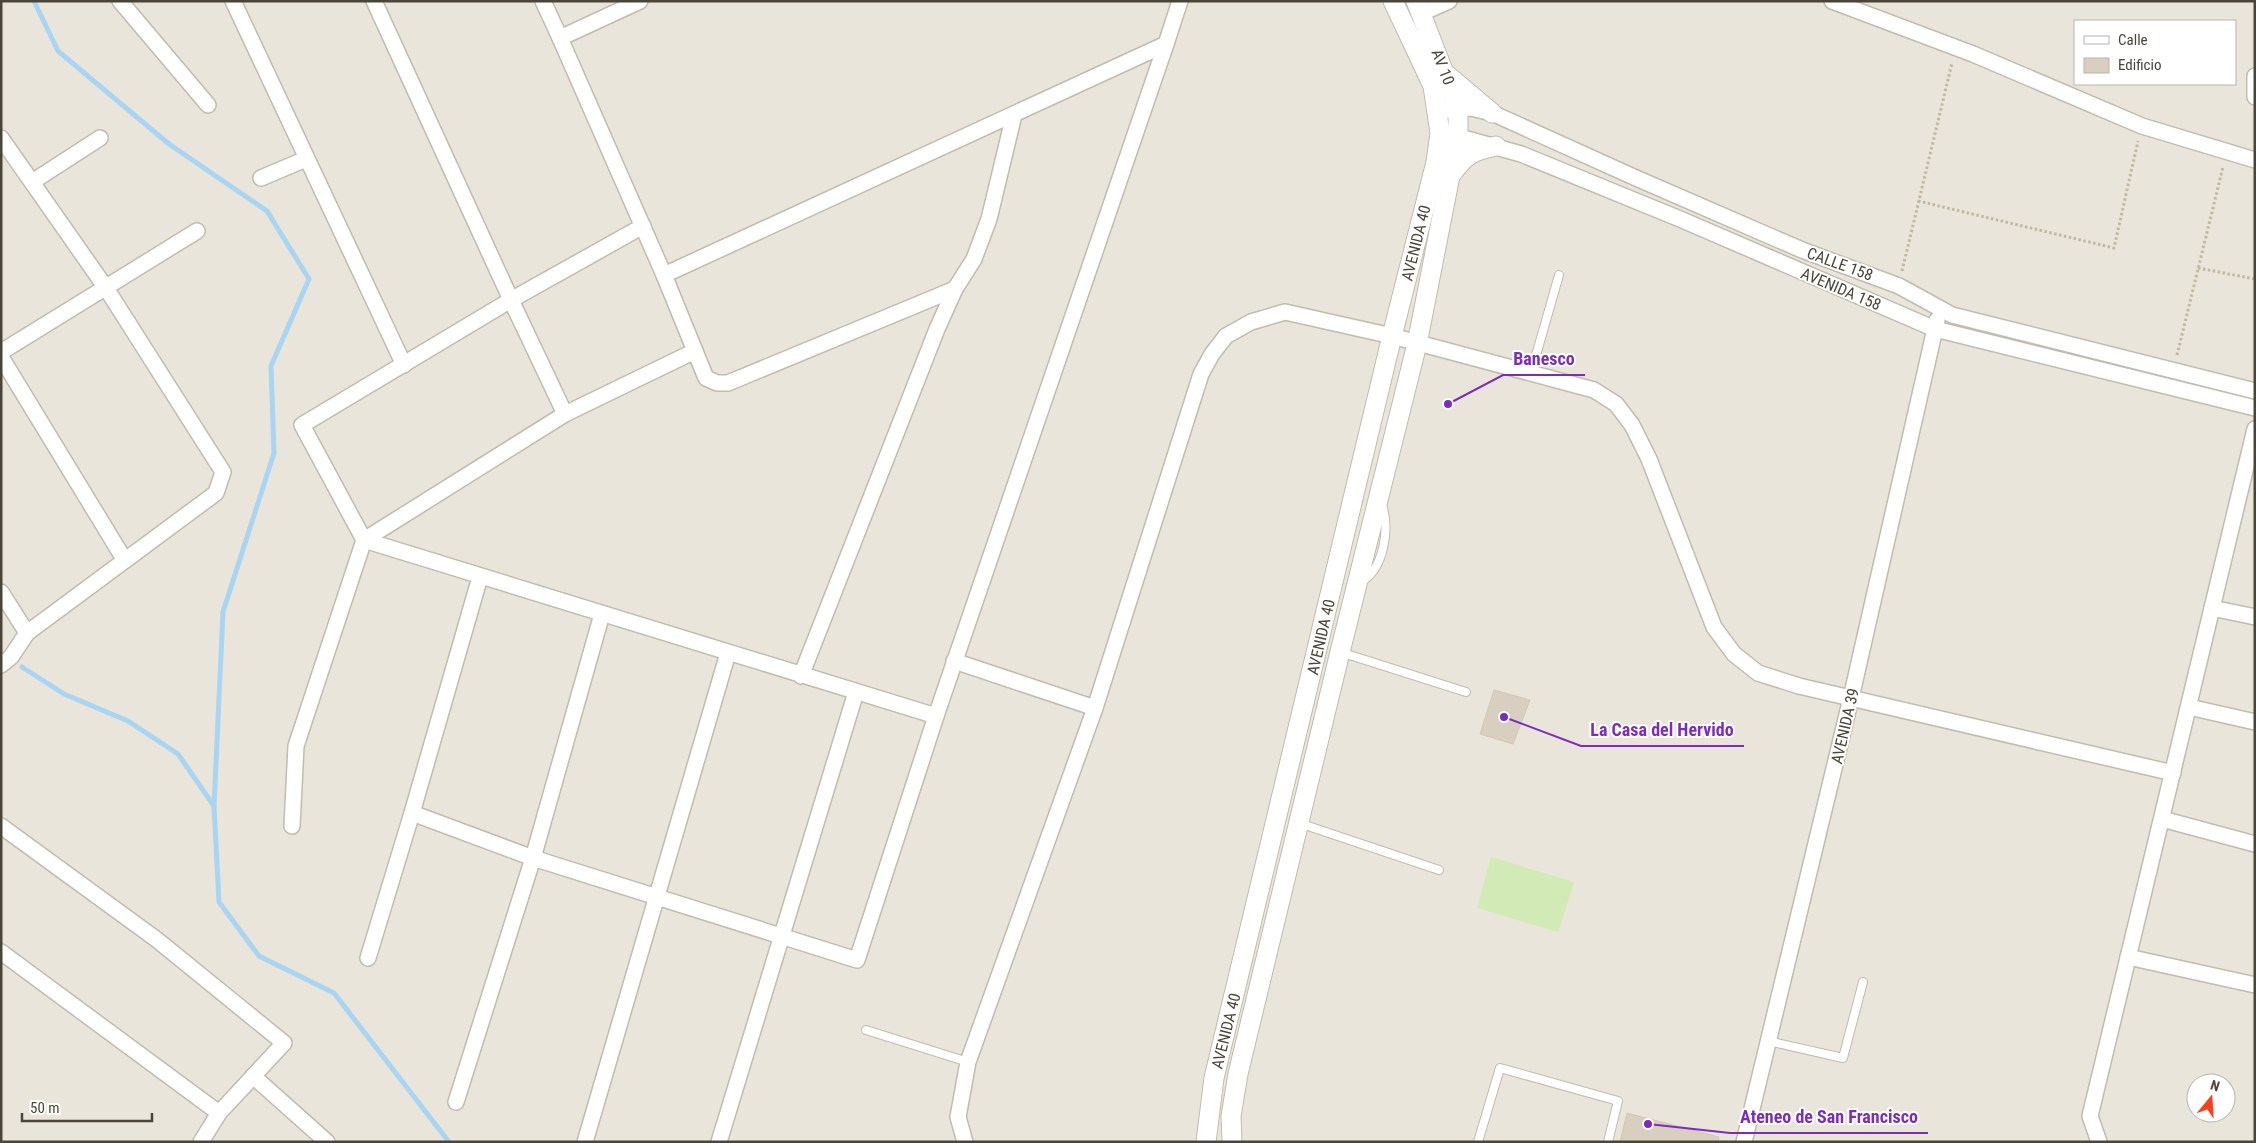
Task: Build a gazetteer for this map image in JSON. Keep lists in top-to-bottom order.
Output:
{
  "streets": {
    "street": [
      "AV 10",
      "AVENIDA 40",
      "CALLE 158",
      "AVENIDA 158",
      "AVENIDA 39"
    ]
  },
  "crossings": [
    ["AV 10", "AVENIDA 40"],
    ["AV 10", "CALLE 158"],
    ["AV 10", "AVENIDA 158"],
    ["AVENIDA 40", "AVENIDA 158"],
    ["CALLE 158", "AVENIDA 39"],
    ["AVENIDA 158", "AVENIDA 39"]
  ],
  "places": ["Banesco", "La Casa del Hervido", "Ateneo de San Francisco"],
  "legend": ["Calle", "Edificio"],
  "scale_bar": "50 m",
  "north": "top"
}
